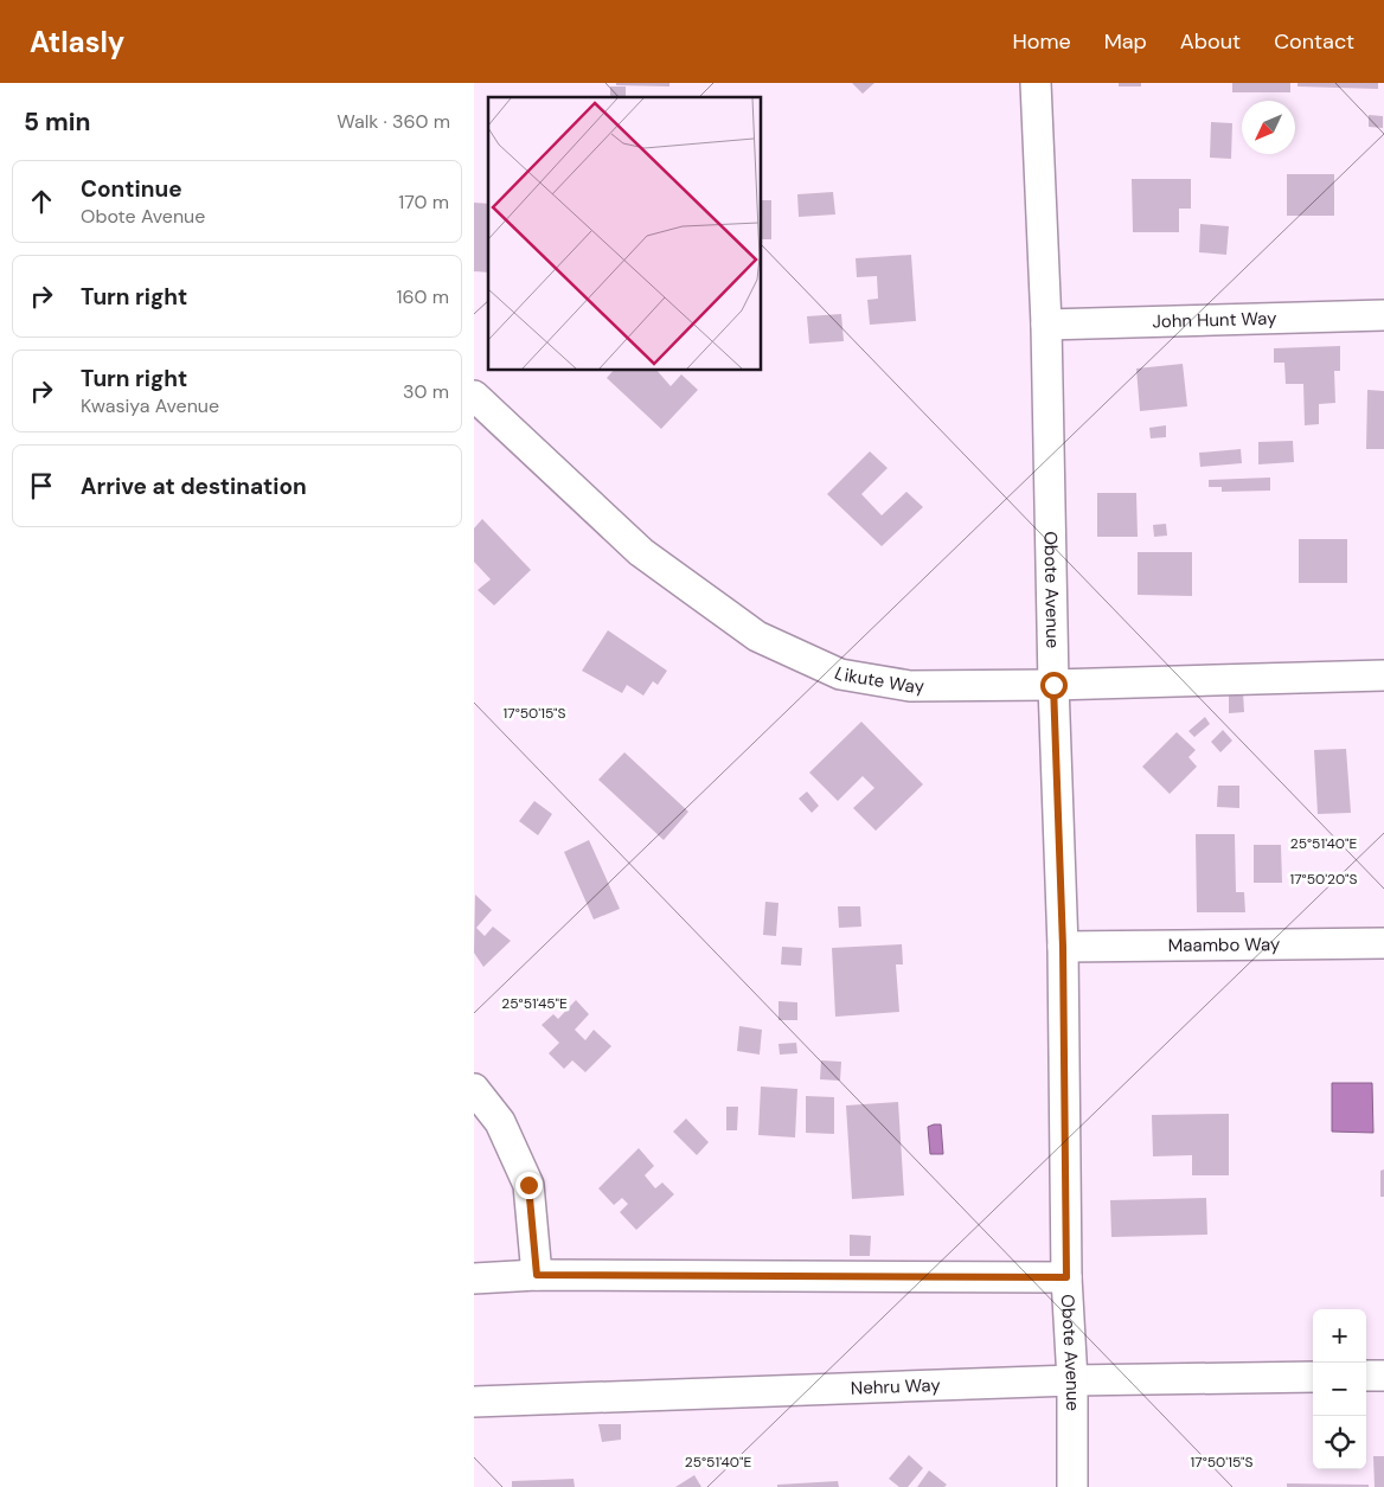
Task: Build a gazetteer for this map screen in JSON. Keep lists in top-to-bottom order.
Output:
{
  "streets": {
    "street": [
      "John Hunt Way",
      "Obote Avenue",
      "Likute Way",
      "Maambo Way",
      "Nehru Way"
    ]
  },
  "crossings": [
    ["John Hunt Way", "Obote Avenue"],
    ["Obote Avenue", "Likute Way"],
    ["Obote Avenue", "Maambo Way"],
    ["Obote Avenue", "Nehru Way"]
  ],
  "north": "bottom left",
  "page": {
    "header": "Atlasly",
    "nav": [
      "Home",
      "Map",
      "About",
      "Contact"
    ],
    "heading": ["5 min", "Walk · 360 m"],
    "list": [
      ["Continue", "Obote Avenue", "170 m"],
      ["Turn right", "160 m"],
      ["Turn right", "Kwasiya Avenue", "30 m"],
      "Arrive at destination"
    ],
    "map_buttons": ["+", "−"]
  },
  "coordinates": [
    "17°50'15\"S",
    "25°51'40\"E",
    "17°50'20\"S",
    "25°51'45\"E"
  ]
}
